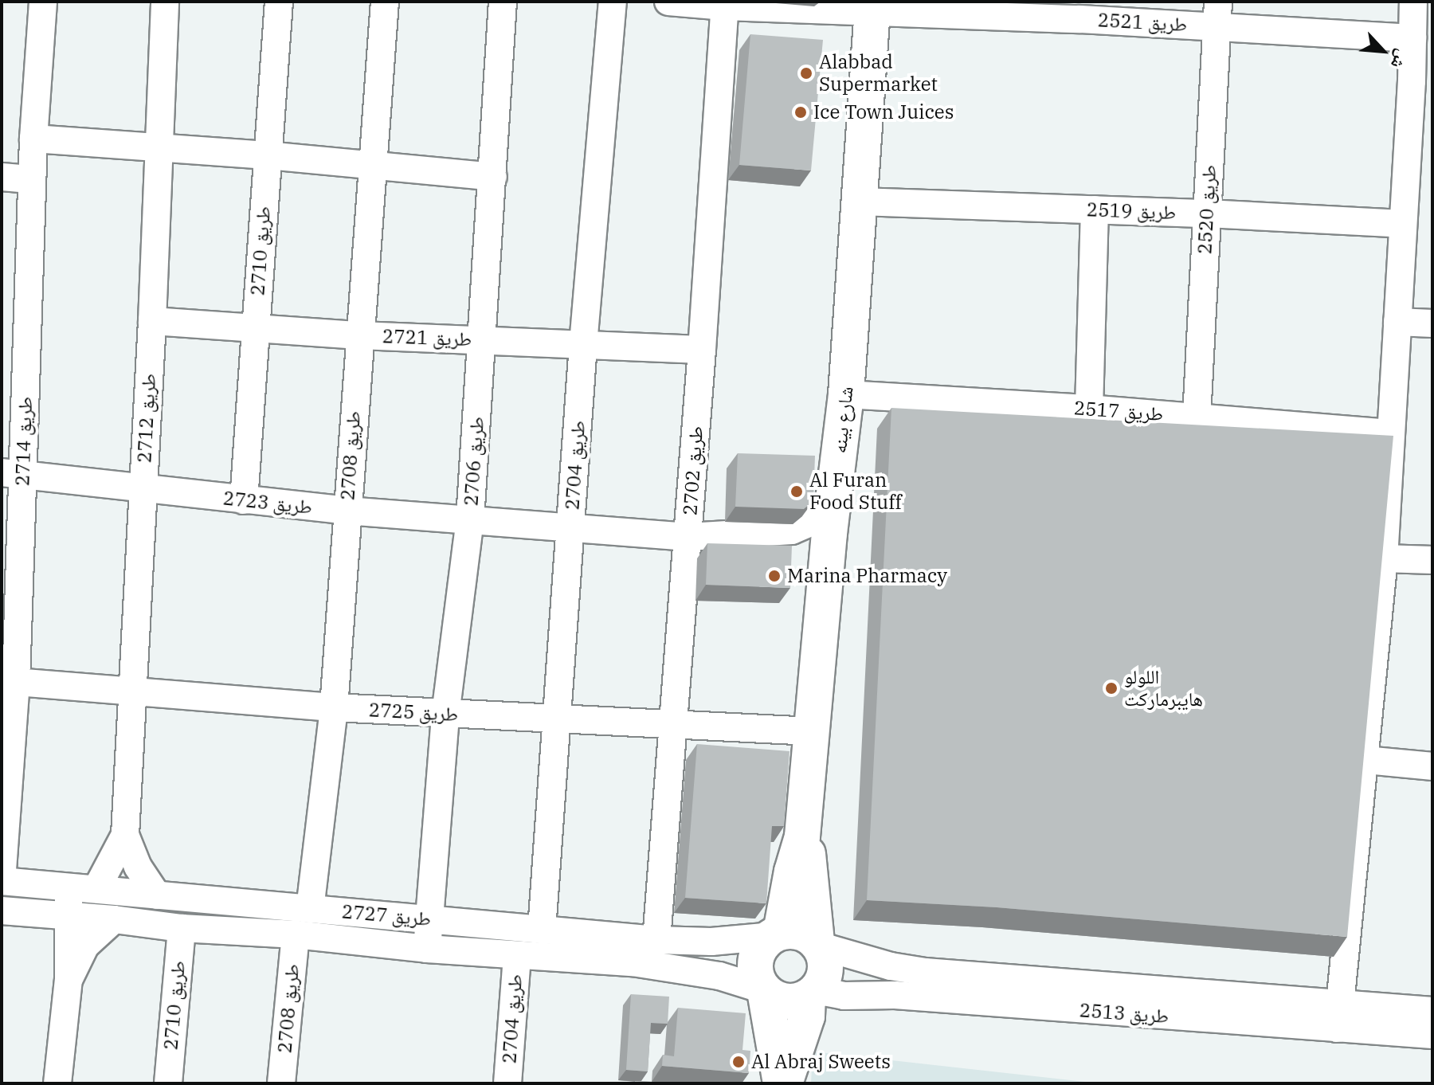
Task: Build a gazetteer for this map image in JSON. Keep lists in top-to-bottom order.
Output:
{
  "streets": {
    "street": [
      "طريق 2521",
      "طريق 2520",
      "طريق 2519",
      "طريق 2710",
      "طريق 2721",
      "طريق 2517",
      "طريق 2712",
      "شارع بينه",
      "طريق 2714",
      "طريق 2708",
      "طريق 2706",
      "طريق 2704",
      "طريق 2702",
      "طريق 2723",
      "طريق 2725",
      "طريق 2727",
      "طريق 2513"
    ]
  },
  "crossings": [
    ["طريق 2521", "طريق 2520"],
    ["طريق 2521", "شارع بينه"],
    ["طريق 2521", "طريق 2702"],
    ["طريق 2520", "طريق 2519"],
    ["طريق 2520", "طريق 2517"],
    ["طريق 2519", "شارع بينه"],
    ["طريق 2710", "طريق 2721"],
    ["طريق 2710", "طريق 2723"],
    ["طريق 2710", "طريق 2727"],
    ["طريق 2721", "طريق 2712"],
    ["طريق 2721", "طريق 2708"],
    ["طريق 2721", "طريق 2706"],
    ["طريق 2721", "طريق 2704"],
    ["طريق 2721", "طريق 2702"],
    ["طريق 2517", "شارع بينه"],
    ["طريق 2712", "طريق 2723"],
    ["طريق 2712", "طريق 2725"],
    ["طريق 2712", "طريق 2727"],
    ["شارع بينه", "طريق 2723"],
    ["شارع بينه", "طريق 2725"],
    ["شارع بينه", "طريق 2727"],
    ["شارع بينه", "طريق 2513"],
    ["طريق 2714", "طريق 2723"],
    ["طريق 2714", "طريق 2725"],
    ["طريق 2714", "طريق 2727"],
    ["طريق 2708", "طريق 2723"],
    ["طريق 2708", "طريق 2725"],
    ["طريق 2708", "طريق 2727"],
    ["طريق 2706", "طريق 2723"],
    ["طريق 2706", "طريق 2725"],
    ["طريق 2706", "طريق 2727"],
    ["طريق 2704", "طريق 2723"],
    ["طريق 2704", "طريق 2725"],
    ["طريق 2704", "طريق 2727"],
    ["طريق 2702", "طريق 2723"],
    ["طريق 2702", "طريق 2725"],
    ["طريق 2702", "طريق 2727"],
    ["طريق 2727", "طريق 2513"]
  ],
  "places": [
    "Alabbad Supermarket",
    "Ice Town Juices",
    "Al Furan Food Stuff",
    "Marina Pharmacy",
    "اللولو هايبرماركت",
    "Al Abraj Sweets"
  ],
  "north": "bottom right"
}
